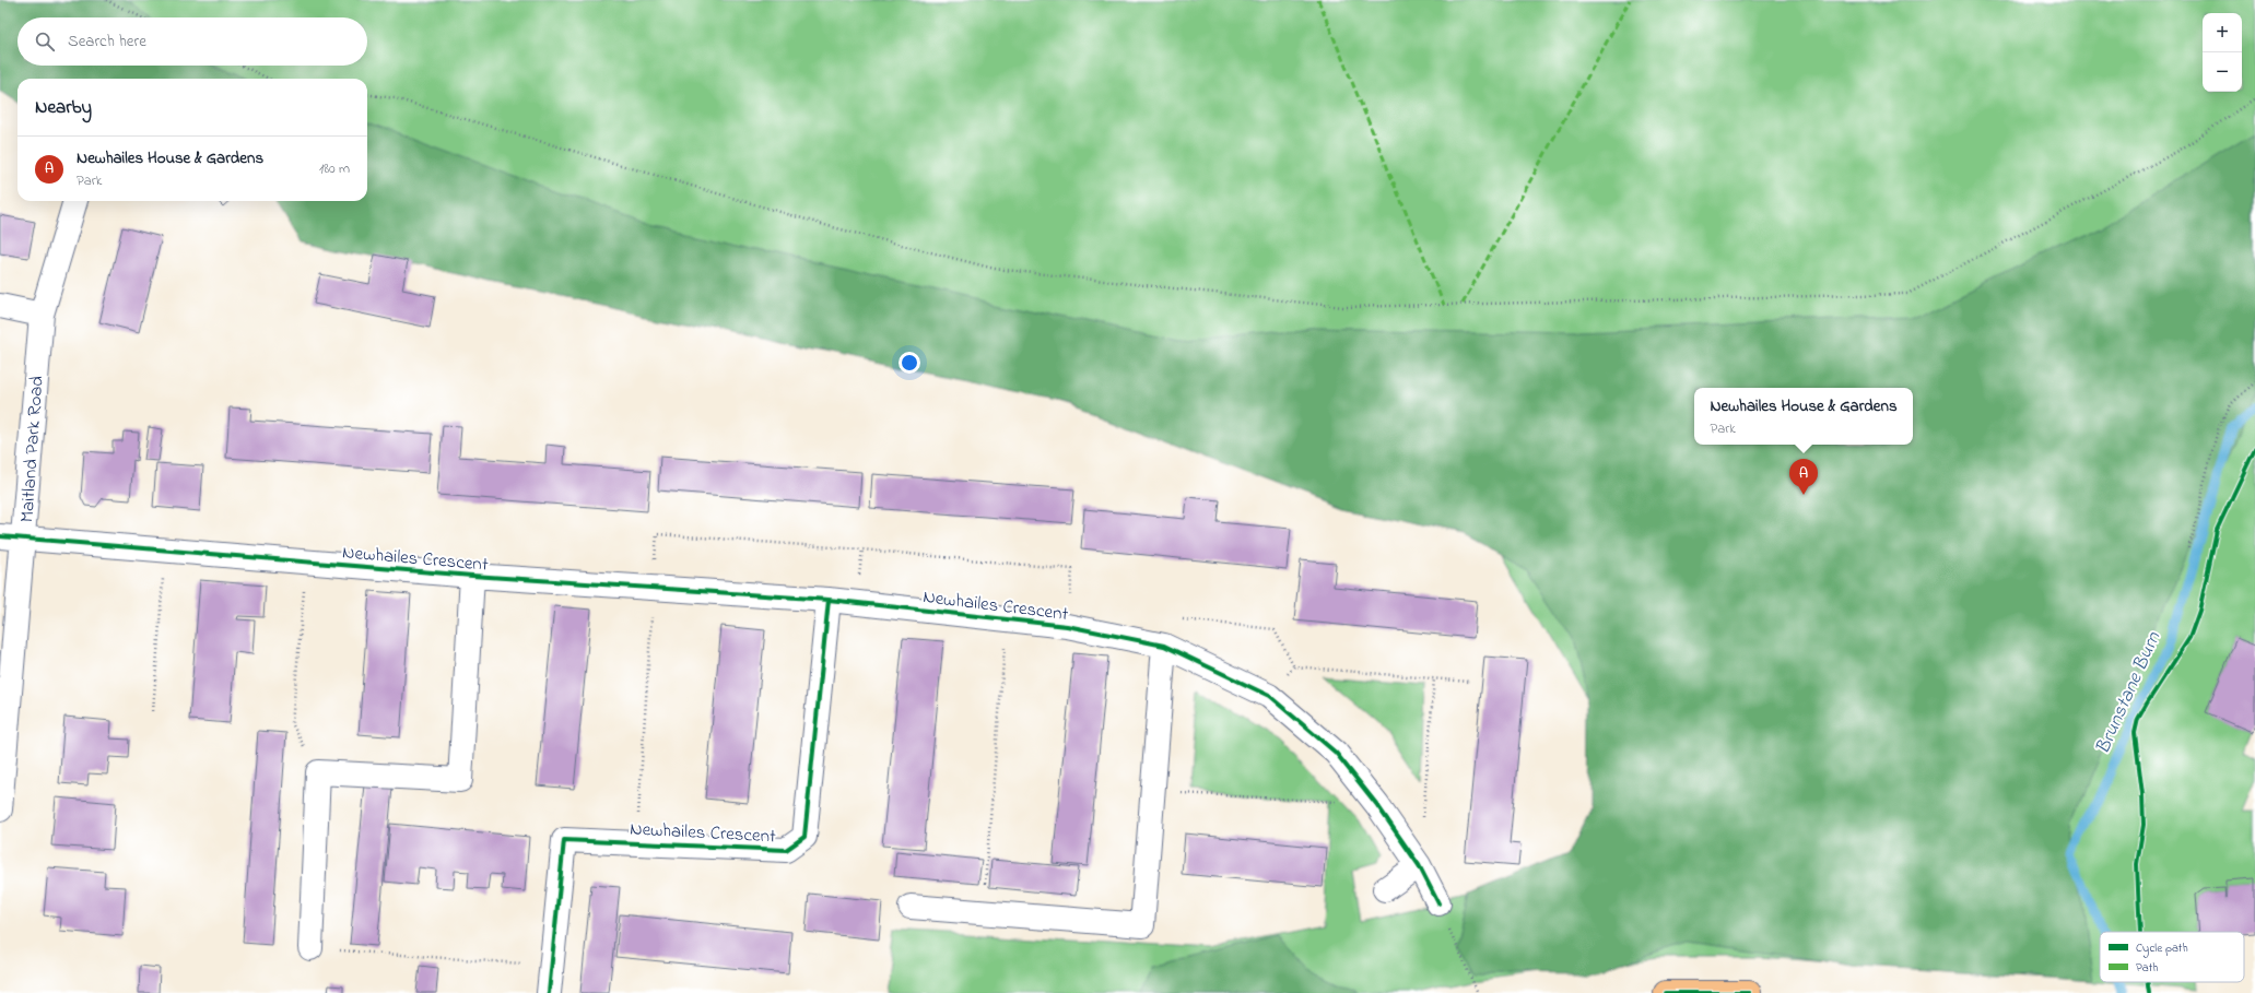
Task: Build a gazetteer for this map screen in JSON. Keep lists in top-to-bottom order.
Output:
{
  "streets": {
    "street": ["Maitland Park Road", "Newhailes Crescent"]
  },
  "crossings": [
    ["Maitland Park Road", "Newhailes Crescent"]
  ],
  "water": ["Brunstane Burn"],
  "legend": ["Cycle path", "Path"],
  "page": {
    "map_buttons": ["+", "−"],
    "search": "Search here",
    "heading": "Nearby",
    "list": [
      {
        "mark": "A",
        "name": "Newhailes House & Gardens",
        "note": "Park",
        "value": "180 m"
      }
    ],
    "popup": ["Newhailes House & Gardens", "Park"],
    "pins": "A"
  }
}
